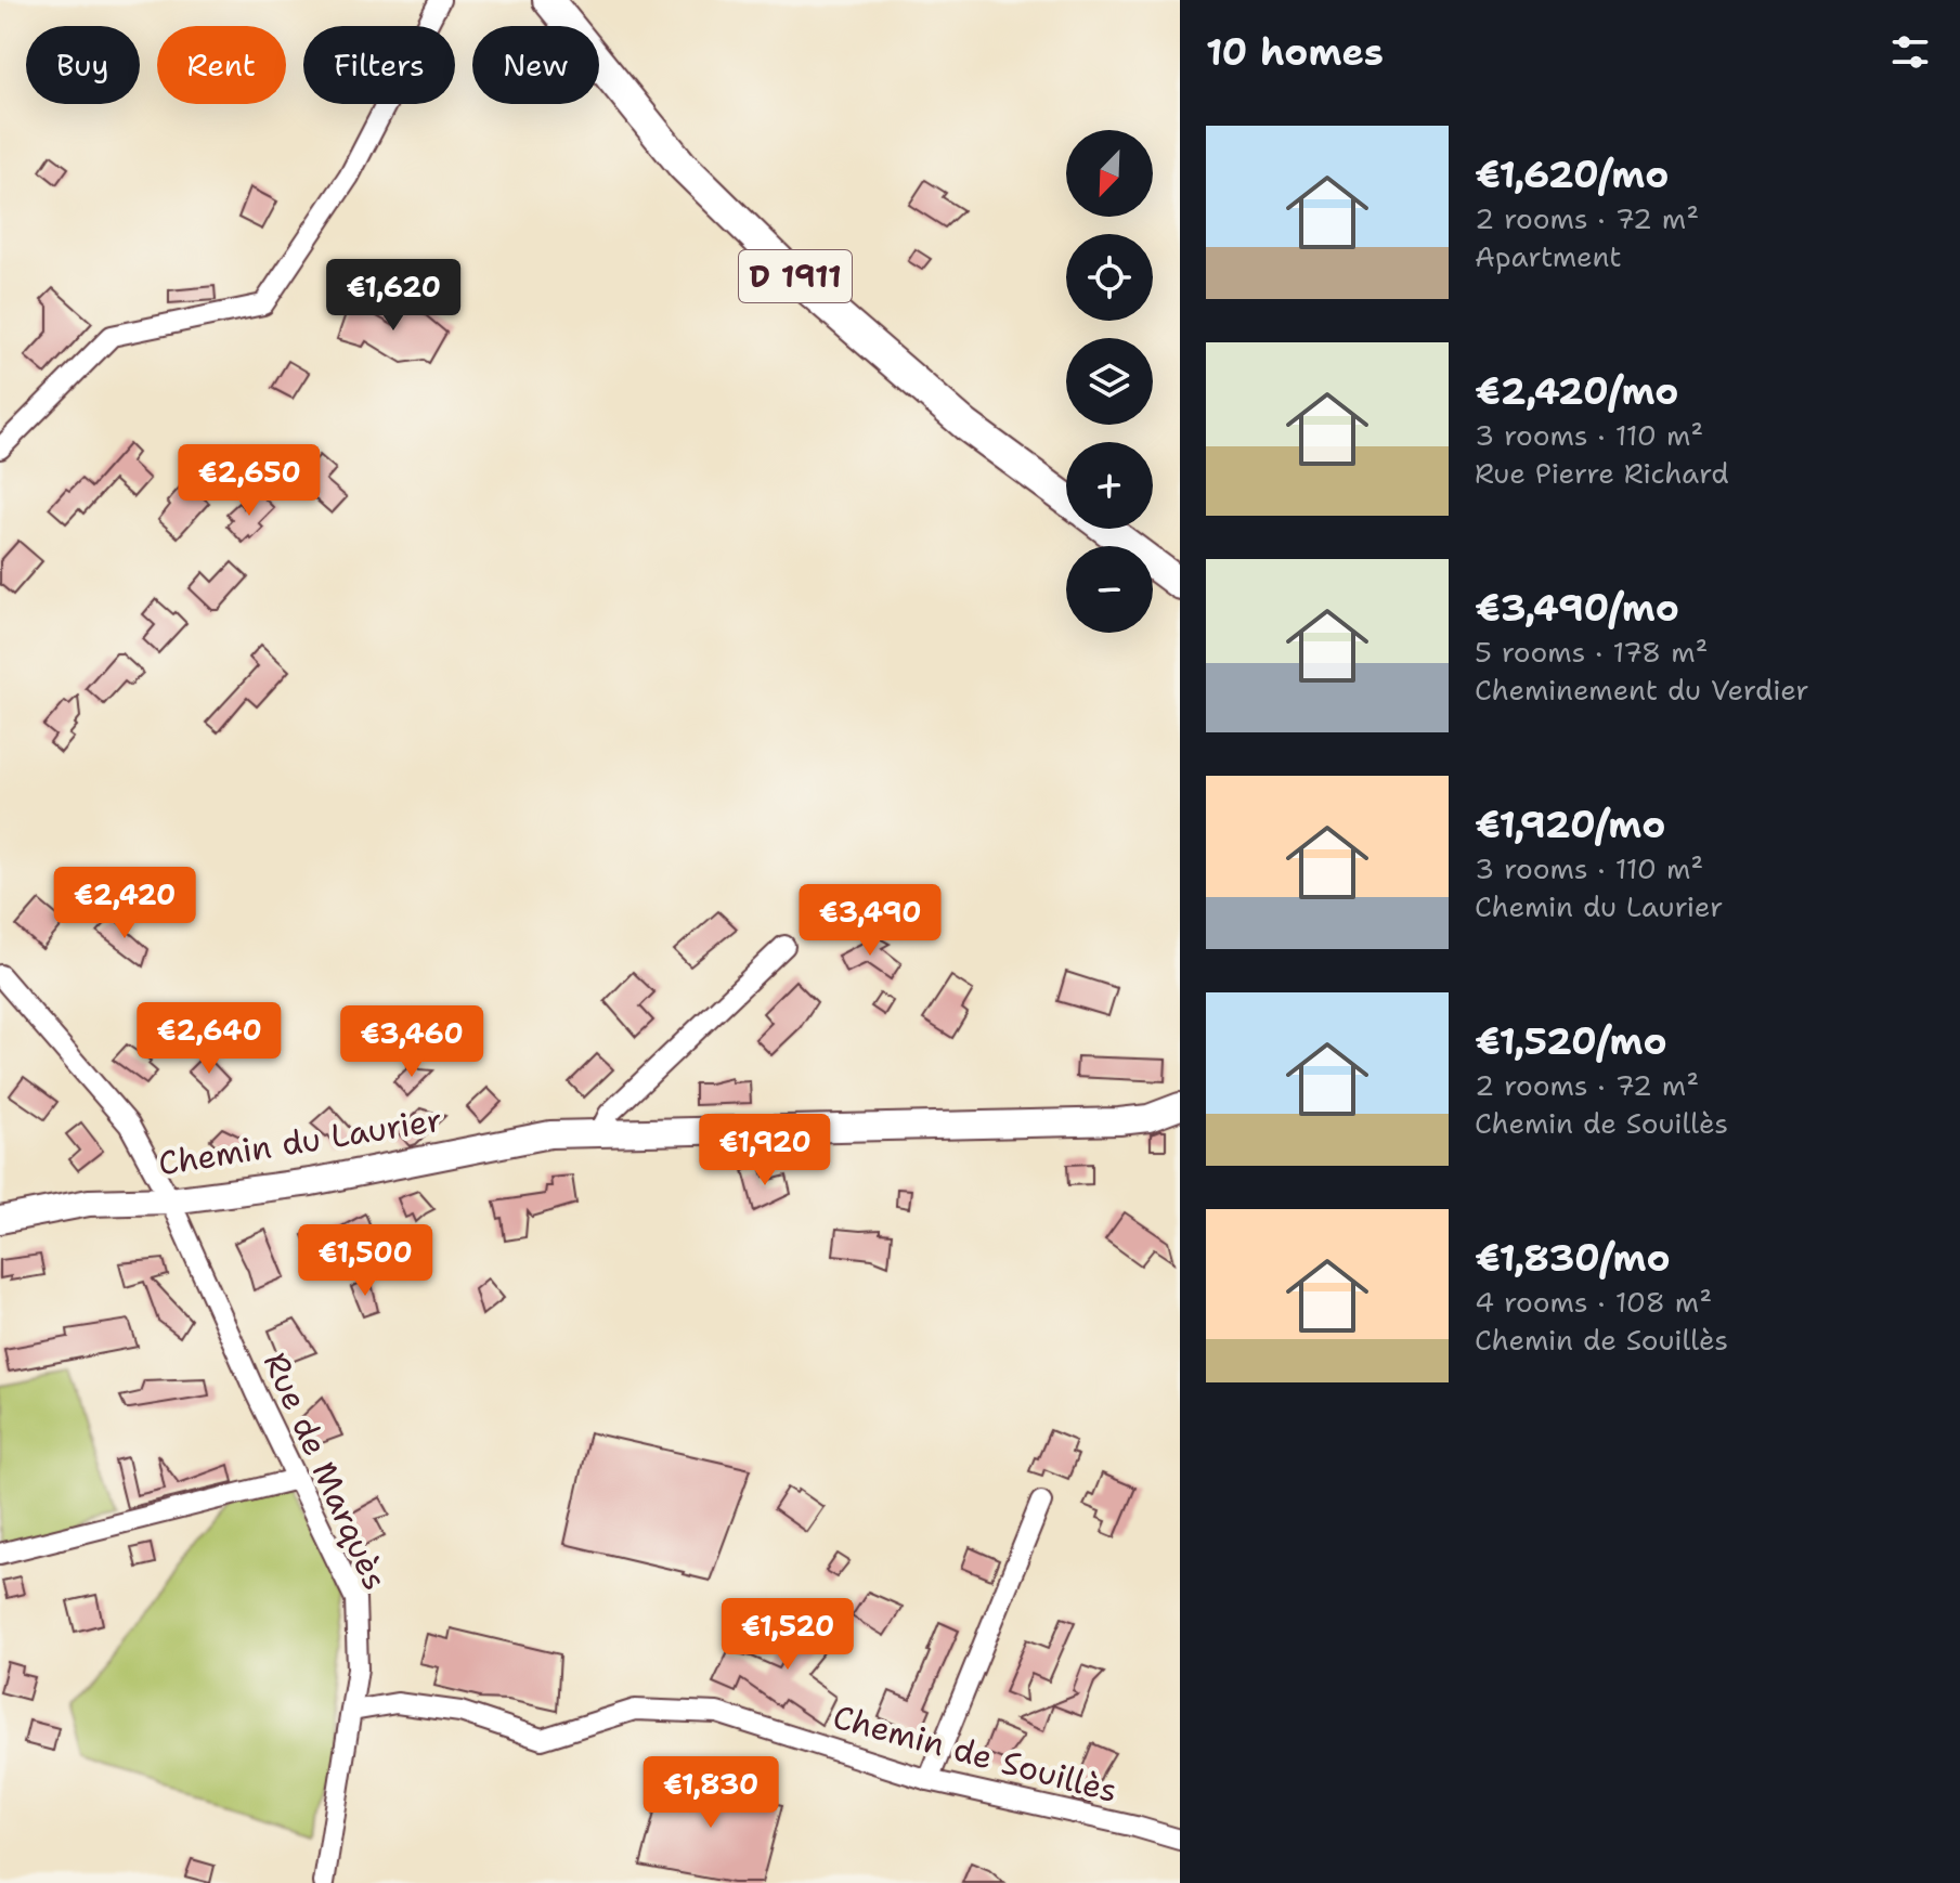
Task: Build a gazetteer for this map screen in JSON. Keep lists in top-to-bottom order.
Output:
{
  "streets": {
    "main road": ["D 1911"],
    "street": ["Chemin du Laurier", "Rue de Marquès", "Chemin de Souillès"]
  },
  "crossings": [
    ["Chemin du Laurier", "Rue de Marquès"],
    ["Rue de Marquès", "Chemin de Souillès"]
  ],
  "north": "bottom left",
  "page": {
    "heading": "10 homes",
    "chip": [
      "Buy",
      "Rent",
      "Filters",
      "New"
    ],
    "list": [
      {
        "name": "€1,620/mo",
        "note": "2 rooms · 72 m² · Apartment"
      },
      {
        "name": "€2,420/mo",
        "note": "3 rooms · 110 m² · Rue Pierre Richard"
      },
      {
        "name": "€3,490/mo",
        "note": "5 rooms · 178 m² · Cheminement du Verdier"
      },
      {
        "name": "€1,920/mo",
        "note": "3 rooms · 110 m² · Chemin du Laurier"
      },
      {
        "name": "€1,520/mo",
        "note": "2 rooms · 72 m² · Chemin de Souillès"
      },
      {
        "name": "€1,830/mo",
        "note": "4 rooms · 108 m² · Chemin de Souillès"
      }
    ],
    "map_buttons": ["+", "−"],
    "price": [
      "€1,620",
      "€2,650",
      "€2,420",
      "€3,490",
      "€2,640",
      "€3,460",
      "€1,920",
      "€1,500",
      "€1,520",
      "€1,830"
    ]
  }
}
